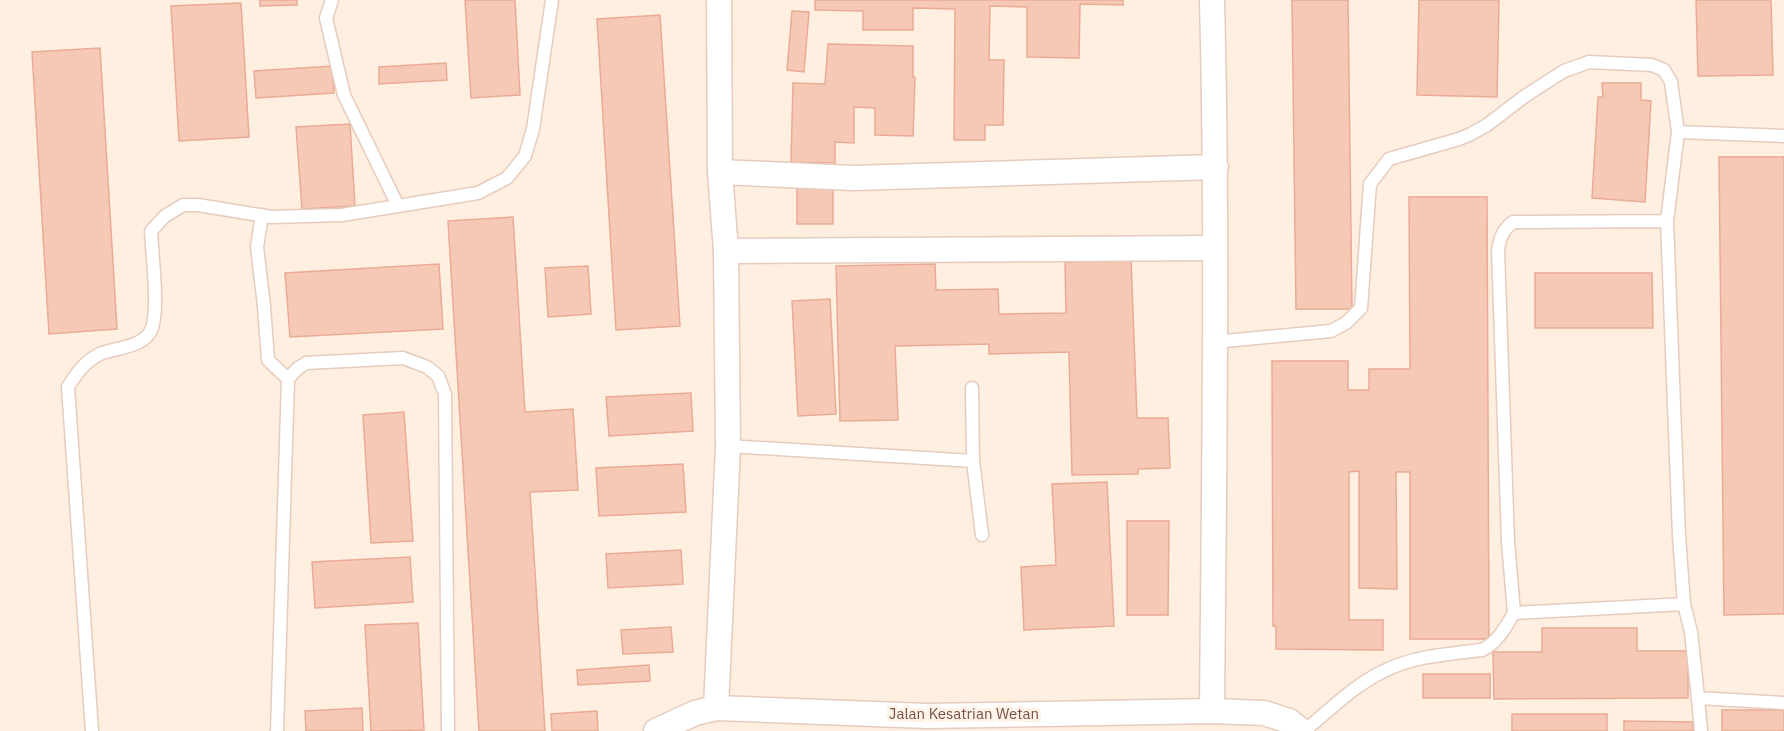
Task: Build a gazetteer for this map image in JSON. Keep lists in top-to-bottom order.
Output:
{
  "streets": {
    "street": ["Jalan Kesatrian Wetan"]
  }
}
